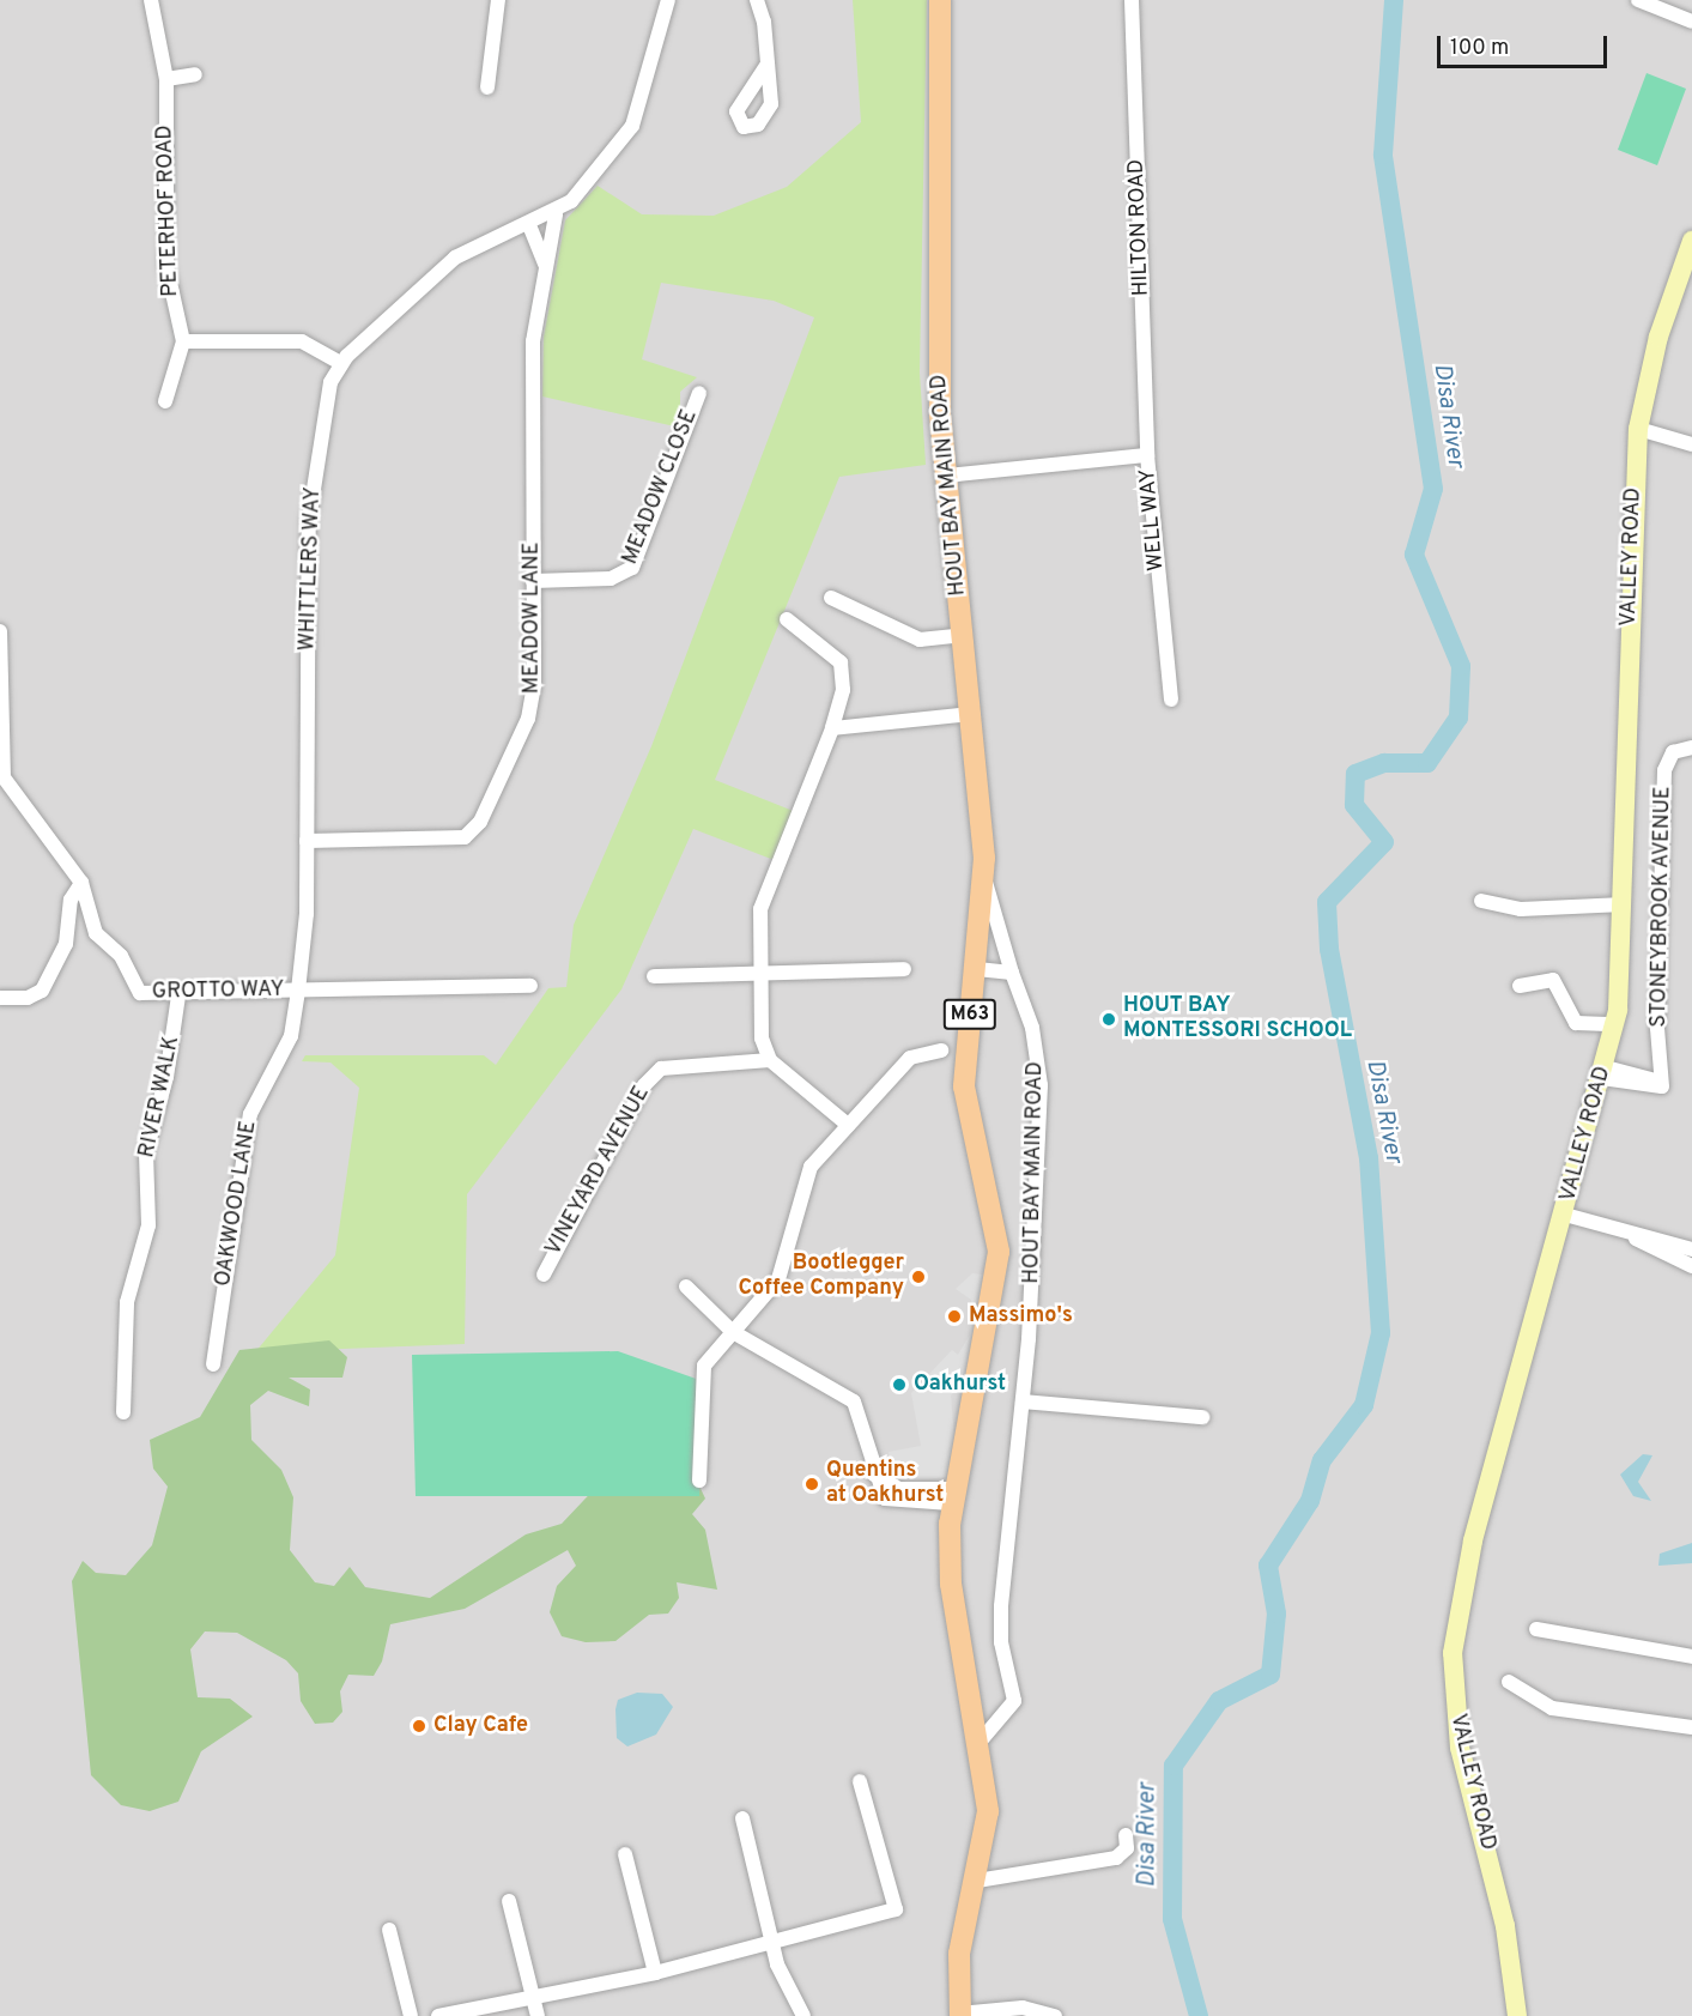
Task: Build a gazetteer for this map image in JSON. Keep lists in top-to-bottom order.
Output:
{
  "streets": {
    "main road": ["HOUT BAY MAIN ROAD", "M63"],
    "street": [
      "PETERHOF ROAD",
      "HILTON ROAD",
      "MEADOW CLOSE",
      "WELL WAY",
      "VALLEY ROAD",
      "WHITTLERS WAY",
      "MEADOW LANE",
      "STONEYBROOK AVENUE",
      "GROTTO WAY",
      "RIVER WALK",
      "VINEYARD AVENUE",
      "OAKWOOD LANE"
    ]
  },
  "crossings": [
    ["HILTON ROAD", "WELL WAY"],
    ["HOUT BAY MAIN ROAD", "WELL WAY"],
    ["MEADOW CLOSE", "MEADOW LANE"],
    ["VALLEY ROAD", "STONEYBROOK AVENUE"],
    ["WHITTLERS WAY", "MEADOW LANE"],
    ["WHITTLERS WAY", "GROTTO WAY"],
    ["WHITTLERS WAY", "OAKWOOD LANE"],
    ["GROTTO WAY", "RIVER WALK"],
    ["GROTTO WAY", "OAKWOOD LANE"]
  ],
  "water": ["Disa River"],
  "places": [
    "HOUT BAY MONTESSORI SCHOOL",
    "Bootlegger Coffee Company",
    "Massimo's",
    "Oakhurst",
    "Quentins at Oakhurst",
    "Clay Cafe"
  ],
  "scale_bar": "100 m"
}
